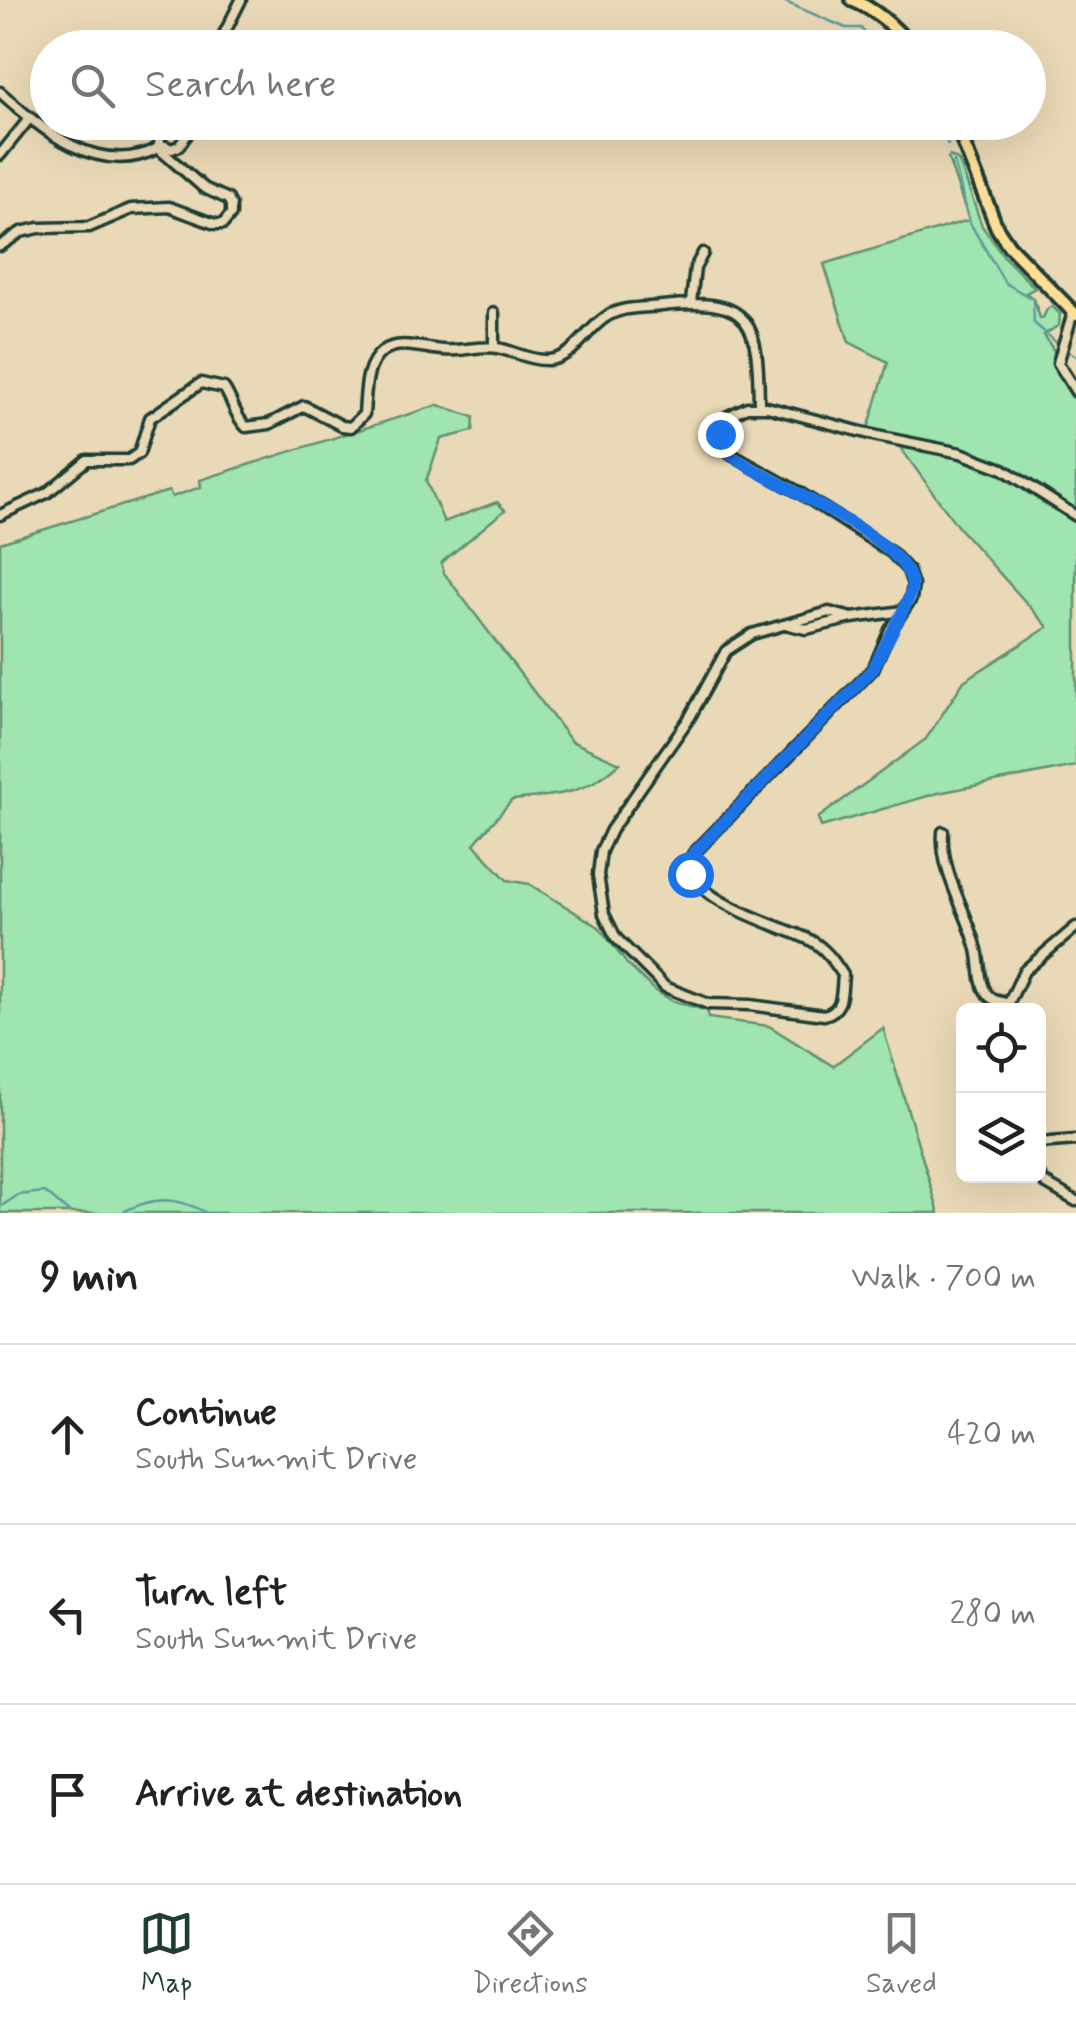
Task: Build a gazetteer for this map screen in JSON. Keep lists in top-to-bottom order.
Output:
{
  "page": {
    "search": "Search here",
    "heading": ["9 min", "Walk · 700 m"],
    "list": [
      ["Continue", "South Summit Drive", "420 m"],
      ["Turn left", "South Summit Drive", "280 m"],
      "Arrive at destination"
    ],
    "nav": ["Map", "Directions", "Saved"]
  }
}
